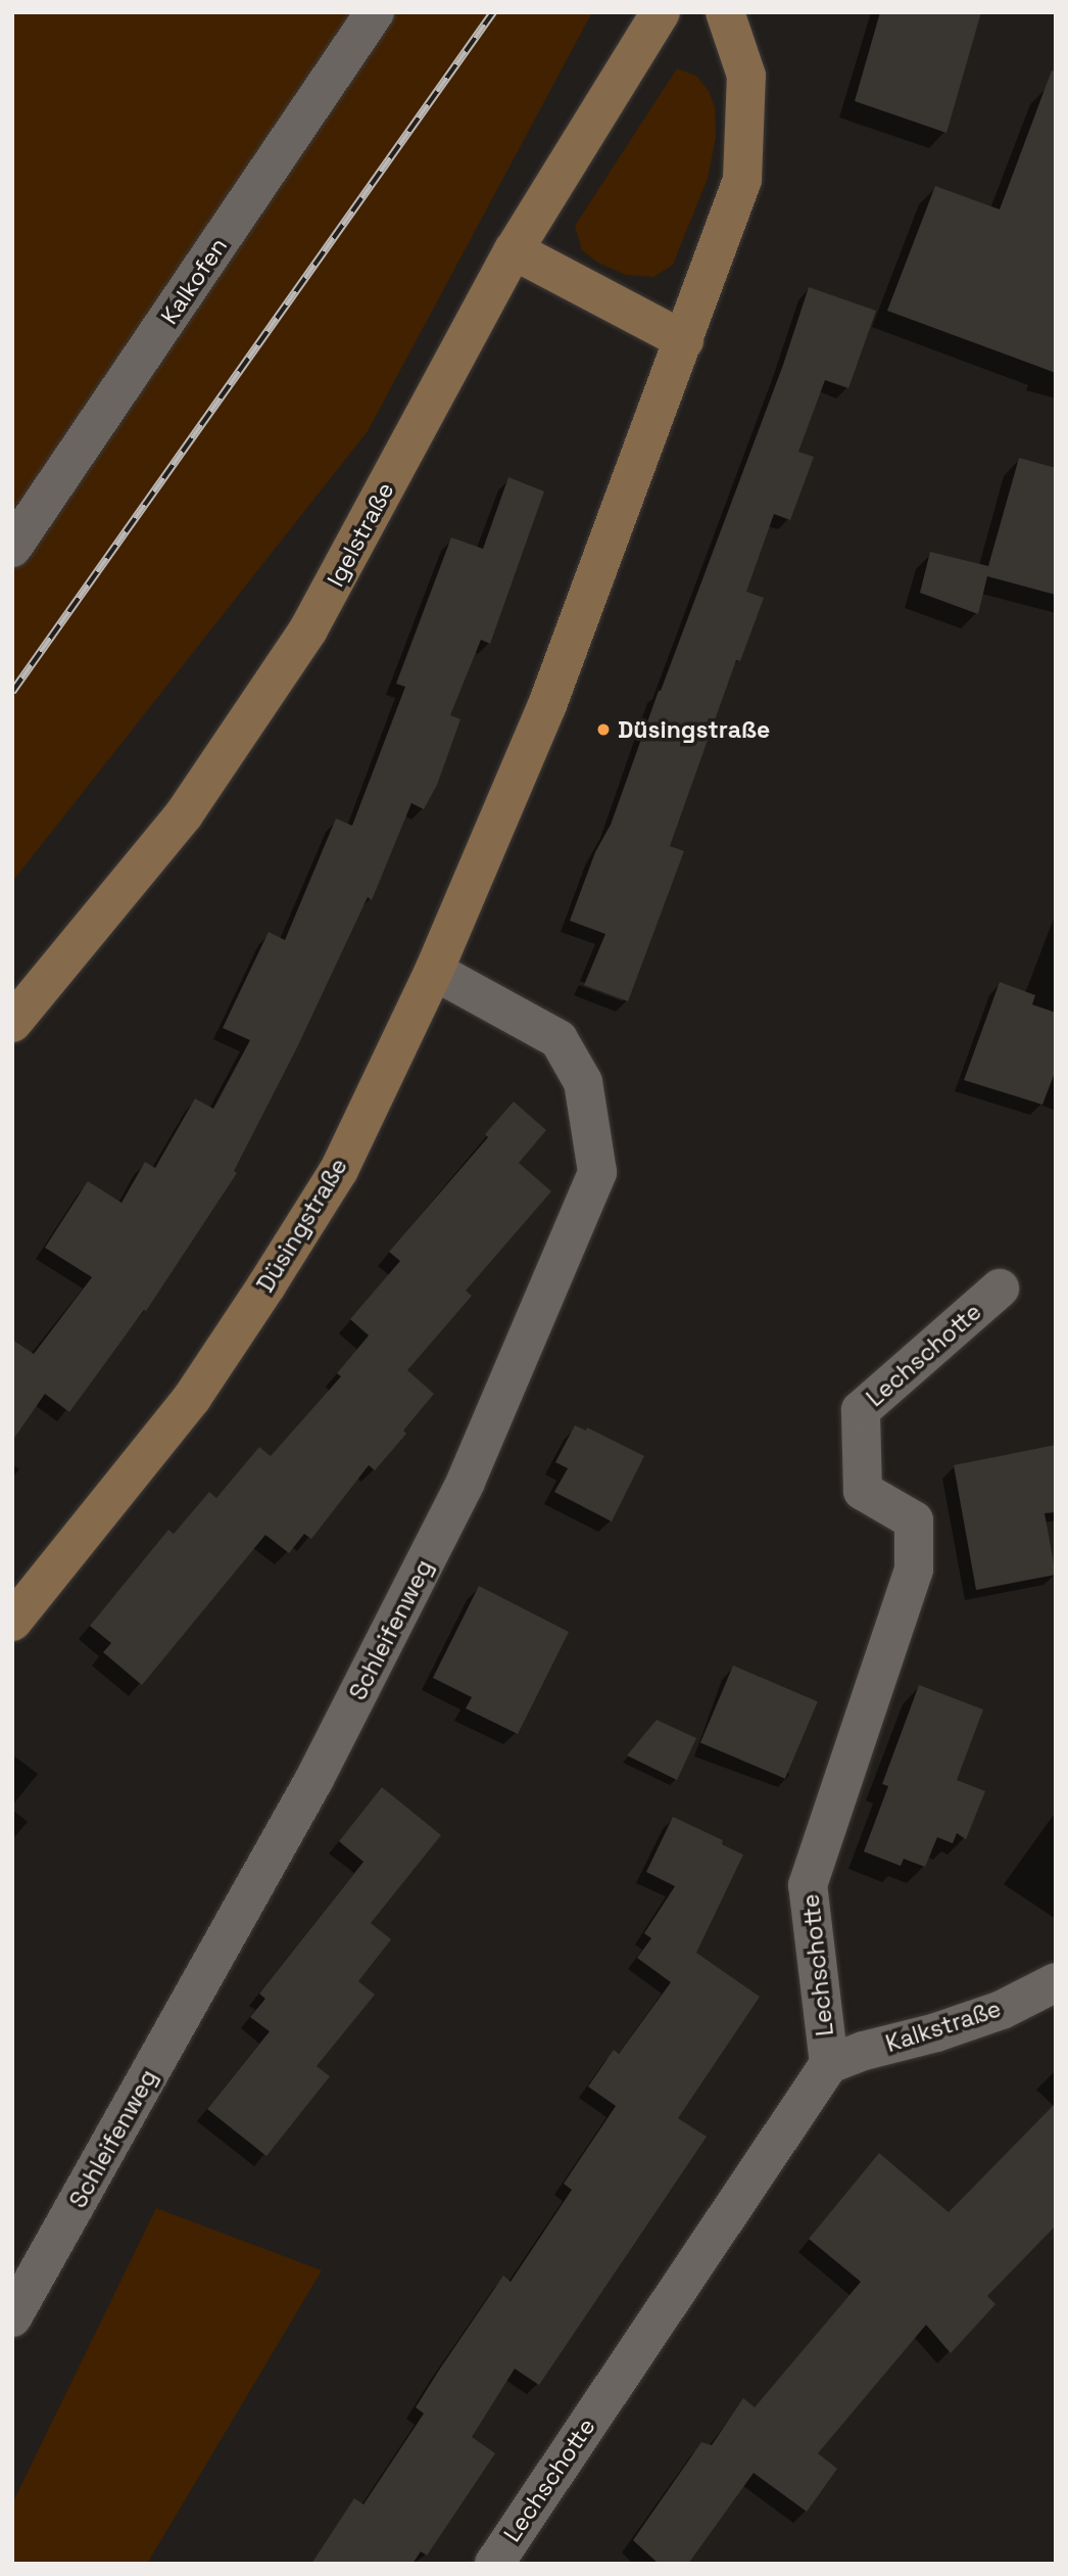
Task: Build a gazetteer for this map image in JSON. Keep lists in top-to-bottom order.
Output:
{
  "streets": {
    "main road": ["Igelstraße", "Düsingstraße"],
    "street": [
      "Kalkofen",
      "Lechschotte",
      "Schleifenweg",
      "Kalkstraße"
    ]
  },
  "crossings": [
    ["Düsingstraße", "Schleifenweg"],
    ["Lechschotte", "Kalkstraße"]
  ],
  "places": ["Düsingstraße"]
}
